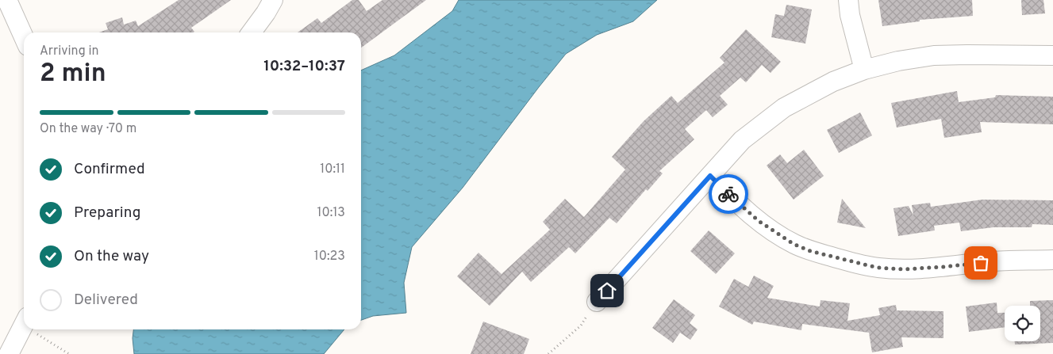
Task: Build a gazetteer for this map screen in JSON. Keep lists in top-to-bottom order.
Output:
{
  "page": {
    "heading": ["2 min", "Arriving in", "10:32–10:37"],
    "bar": "On the way · 70 m",
    "list": [
      ["Confirmed", "10:11"],
      ["Preparing", "10:13"],
      ["On the way", "10:23"],
      "Delivered"
    ]
  }
}
